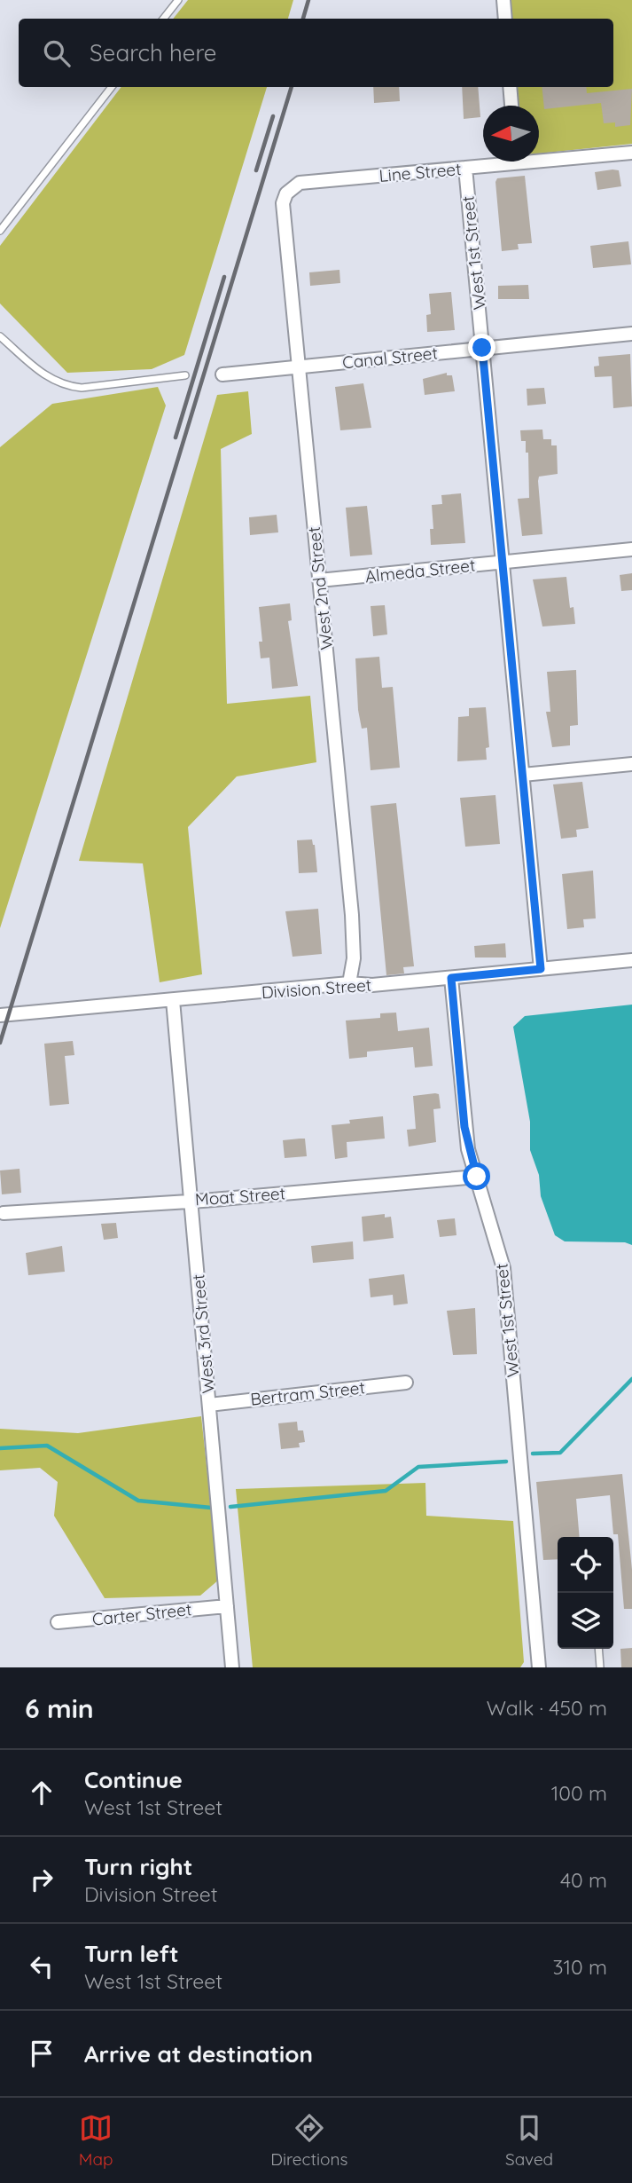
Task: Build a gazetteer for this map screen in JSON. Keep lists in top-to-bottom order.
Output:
{
  "streets": {
    "street": [
      "Line Street",
      "West 1st Street",
      "Canal Street",
      "Almeda Street",
      "West 2nd Street",
      "Division Street",
      "Moat Street",
      "West 3rd Street",
      "Bertram Street",
      "Carter Street"
    ]
  },
  "crossings": [
    ["Line Street", "West 1st Street"],
    ["Line Street", "West 2nd Street"],
    ["West 1st Street", "Canal Street"],
    ["West 1st Street", "Almeda Street"],
    ["West 1st Street", "Division Street"],
    ["West 1st Street", "Moat Street"],
    ["Canal Street", "West 2nd Street"],
    ["Almeda Street", "West 2nd Street"],
    ["West 2nd Street", "Division Street"],
    ["Division Street", "West 3rd Street"],
    ["Moat Street", "West 3rd Street"],
    ["West 3rd Street", "Bertram Street"],
    ["West 3rd Street", "Carter Street"]
  ],
  "north": "left",
  "page": {
    "search": "Search here",
    "heading": ["6 min", "Walk · 450 m"],
    "list": [
      ["Continue", "West 1st Street", "100 m"],
      ["Turn right", "Division Street", "40 m"],
      ["Turn left", "West 1st Street", "310 m"],
      "Arrive at destination"
    ],
    "nav": ["Map", "Directions", "Saved"]
  }
}
